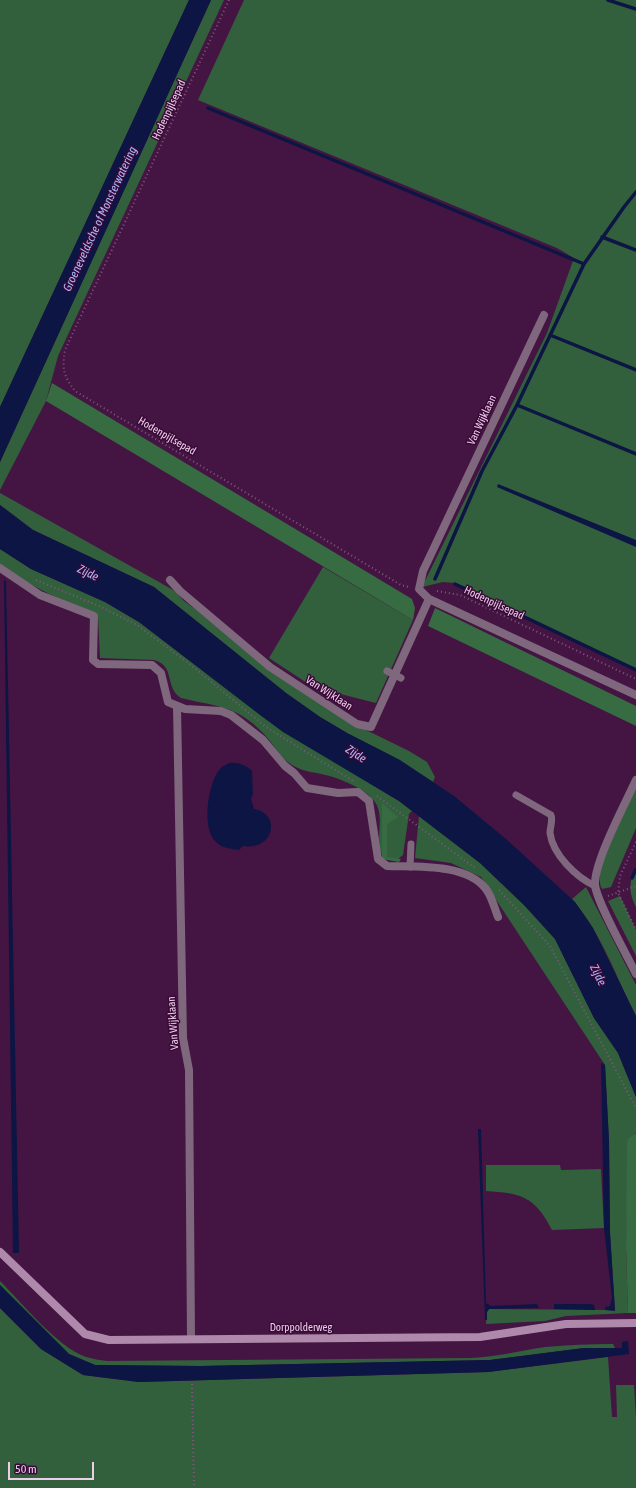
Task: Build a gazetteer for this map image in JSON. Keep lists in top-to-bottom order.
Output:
{
  "streets": {
    "street": ["Van Wijklaan", "Dorppolderweg"],
    "path": ["Hodenpijlsepad"]
  },
  "crossings": [
    ["Hodenpijlsepad", "Van Wijklaan"],
    ["Van Wijklaan", "Dorppolderweg"]
  ],
  "water": ["Groeneveldsche of Monsterwatering", "Zijde"],
  "scale_bar": "50 m"
}
